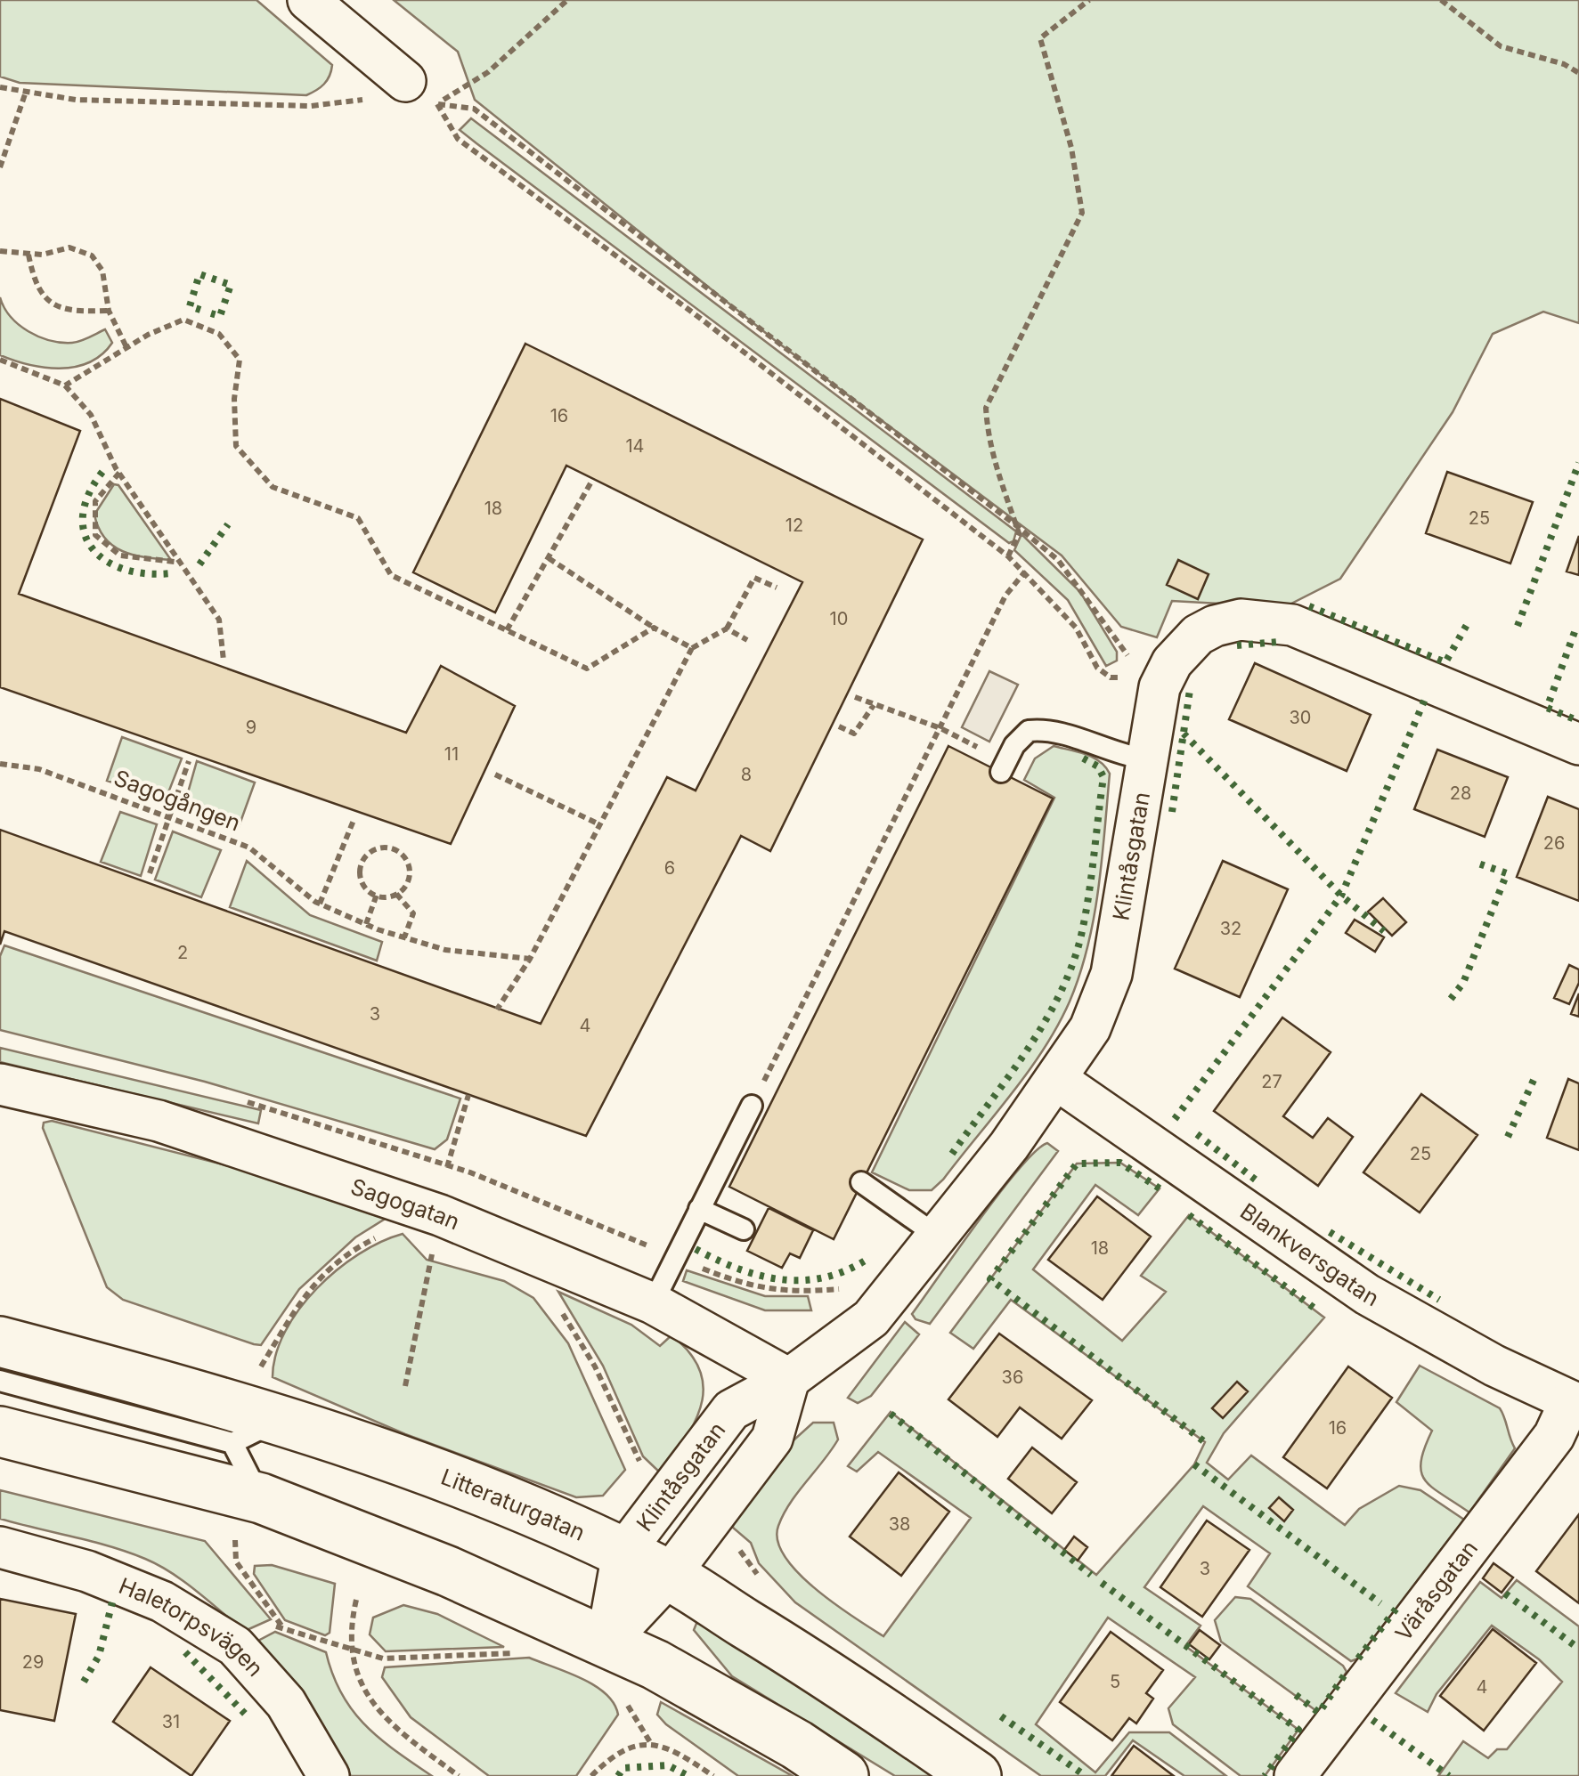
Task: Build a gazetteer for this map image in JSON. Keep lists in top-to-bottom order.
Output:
{
  "streets": {
    "street": [
      "Klintåsgatan",
      "Sagogatan",
      "Blankversgatan",
      "Litteraturgatan",
      "Väråsgatan",
      "Haletorpsvägen"
    ],
    "path": ["Sagogången"]
  },
  "crossings": [
    ["Klintåsgatan", "Sagogatan"],
    ["Klintåsgatan", "Blankversgatan"],
    ["Klintåsgatan", "Litteraturgatan"],
    ["Blankversgatan", "Väråsgatan"]
  ],
  "house_numbers": [
    "16",
    "14",
    "18",
    "25",
    "12",
    "10",
    "30",
    "9",
    "11",
    "8",
    "28",
    "26",
    "6",
    "32",
    "2",
    "3",
    "4",
    "27",
    "25",
    "18",
    "36",
    "16",
    "38",
    "3",
    "29",
    "5",
    "4",
    "31"
  ]
}
